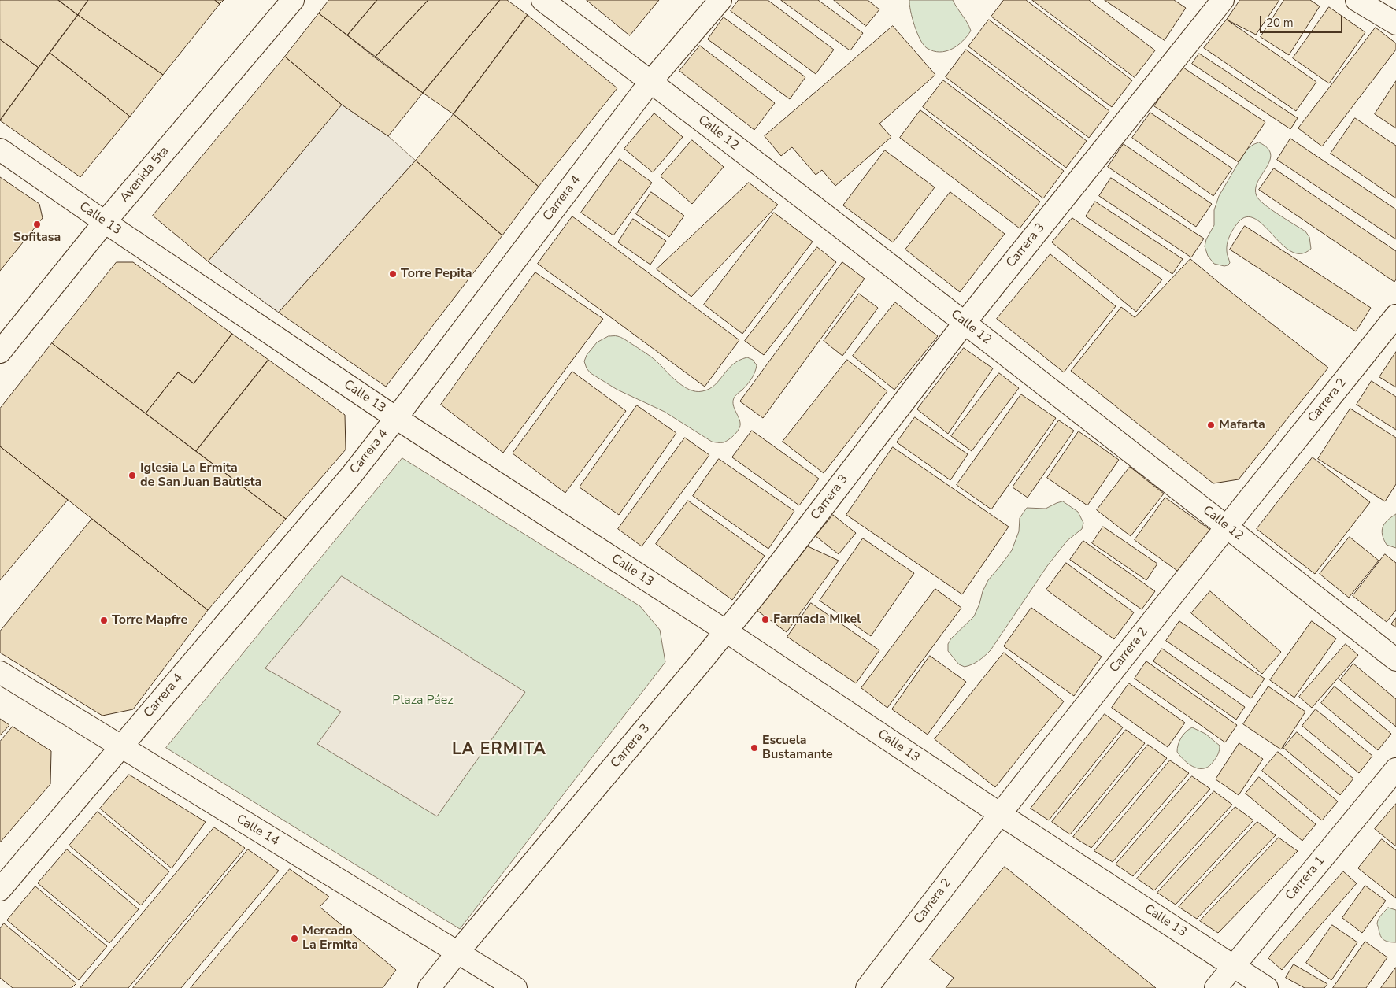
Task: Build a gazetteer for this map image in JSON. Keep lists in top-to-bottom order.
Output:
{
  "streets": {
    "street": [
      "Calle 12",
      "Avenida 5ta",
      "Carrera 4",
      "Calle 13",
      "Carrera 3",
      "Carrera 2",
      "Calle 14",
      "Carrera 1"
    ]
  },
  "crossings": [
    ["Calle 12", "Carrera 4"],
    ["Calle 12", "Carrera 3"],
    ["Calle 12", "Carrera 2"],
    ["Avenida 5ta", "Calle 13"],
    ["Carrera 4", "Calle 13"],
    ["Carrera 4", "Calle 14"],
    ["Calle 13", "Carrera 3"],
    ["Calle 13", "Carrera 2"],
    ["Calle 13", "Carrera 1"],
    ["Carrera 3", "Calle 14"]
  ],
  "districts": ["LA ERMITA"],
  "parks": ["Plaza Páez"],
  "places": [
    "Sofitasa",
    "Torre Pepita",
    "Mafarta",
    "Iglesia La Ermita de San Juan Bautista",
    "Farmacia Mikel",
    "Torre Mapfre",
    "Escuela Bustamante",
    "Mercado La Ermita"
  ],
  "scale_bar": "20 m"
}
